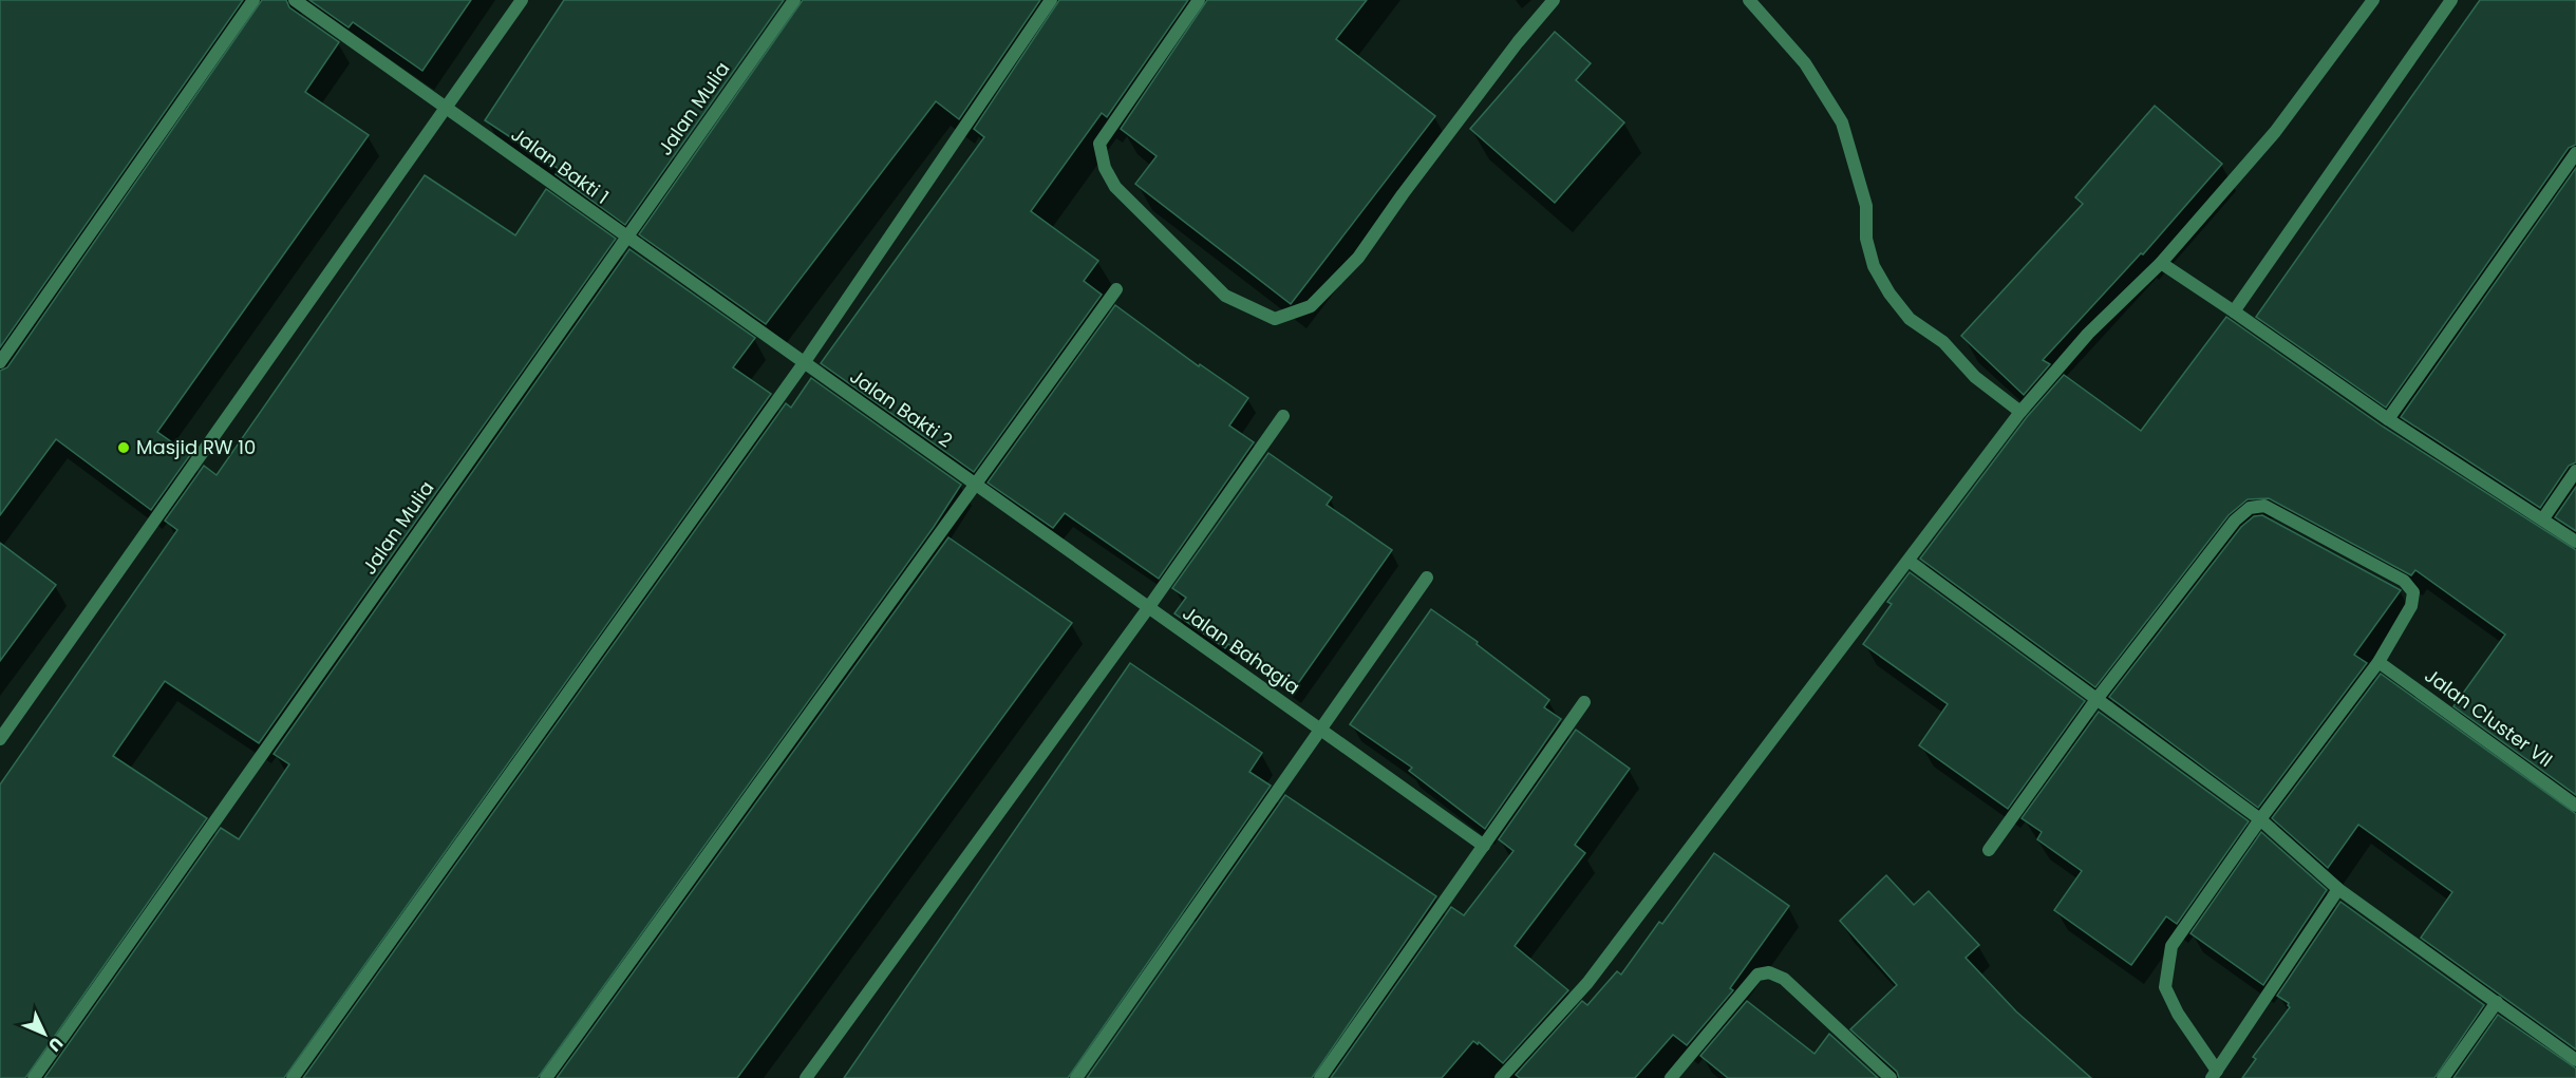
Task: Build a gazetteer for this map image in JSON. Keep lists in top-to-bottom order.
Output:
{
  "streets": {
    "street": [
      "Jalan Mulia",
      "Jalan Bakti 1",
      "Jalan Bakti 2",
      "Jalan Bahagia",
      "Jalan Cluster VII"
    ]
  },
  "crossings": [
    ["Jalan Mulia", "Jalan Bakti 1"],
    ["Jalan Bakti 1", "Jalan Bakti 2"],
    ["Jalan Bakti 2", "Jalan Bahagia"]
  ],
  "places": ["Masjid RW 10"],
  "north": "bottom right"
}
